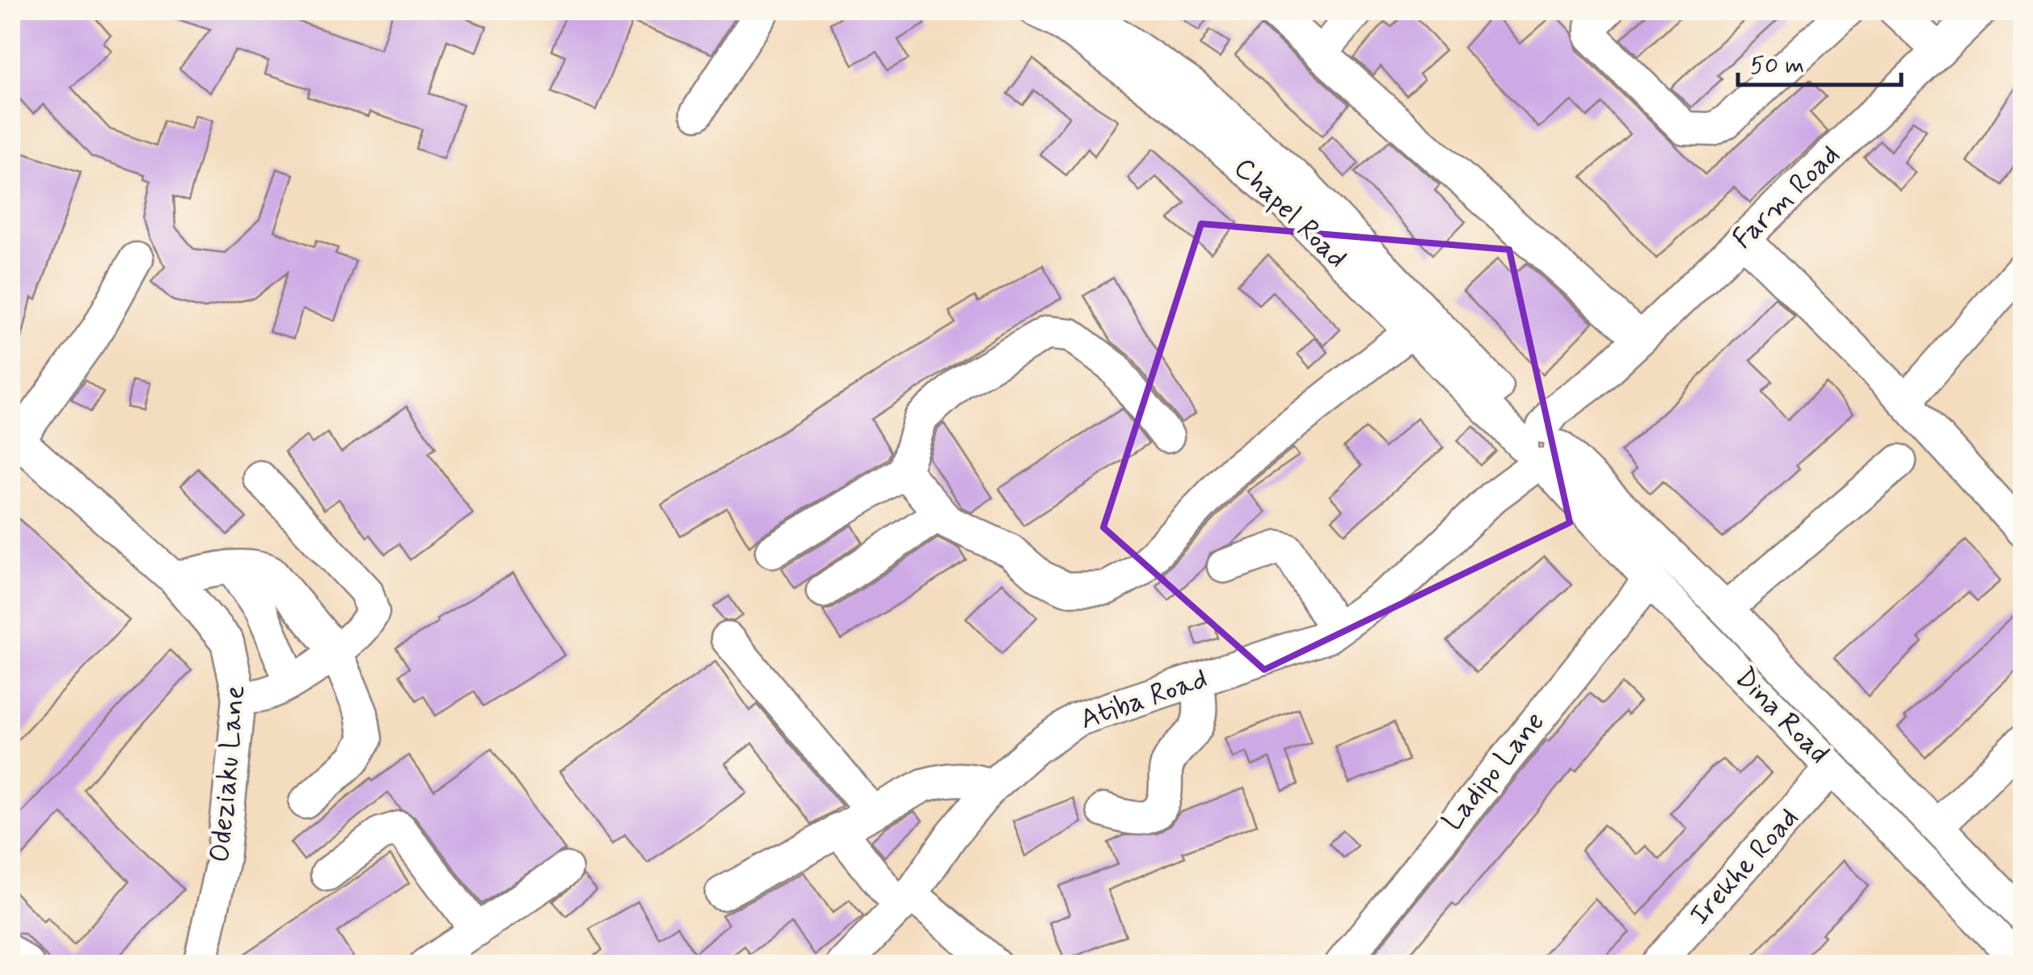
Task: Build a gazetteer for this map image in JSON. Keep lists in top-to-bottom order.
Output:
{
  "streets": {
    "street": [
      "Farm Road",
      "Chapel Road",
      "Atiba Road",
      "Dina Road",
      "Ladipo Lane",
      "Odeziaku Lane",
      "Irekhe Road"
    ]
  },
  "crossings": [
    ["Farm Road", "Chapel Road"],
    ["Farm Road", "Atiba Road"],
    ["Farm Road", "Dina Road"],
    ["Chapel Road", "Atiba Road"],
    ["Chapel Road", "Dina Road"],
    ["Atiba Road", "Dina Road"],
    ["Dina Road", "Ladipo Lane"],
    ["Dina Road", "Irekhe Road"]
  ],
  "scale_bar": "50 m"
}
